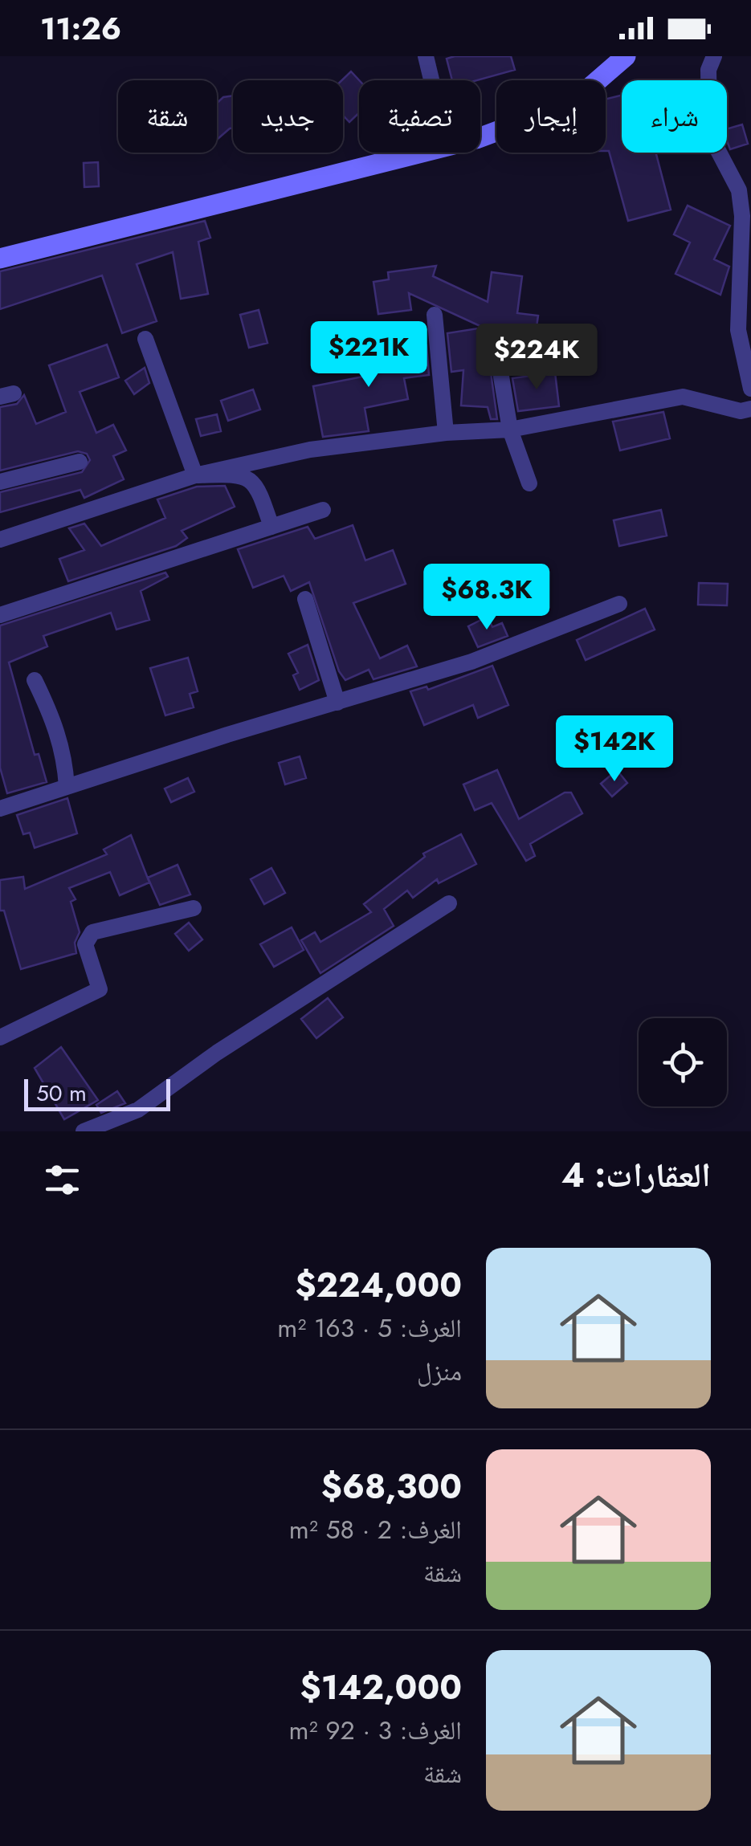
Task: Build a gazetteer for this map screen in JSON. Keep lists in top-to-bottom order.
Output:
{
  "scale_bar": "50 m",
  "page": {
    "status": "11:26",
    "chip": [
      "شراء",
      "إيجار",
      "تصفية",
      "جديد",
      "شقة"
    ],
    "price": [
      "$221K",
      "$224K",
      "$68.3K",
      "$142K"
    ],
    "scale": "50 m",
    "heading": "العقارات: 4",
    "list": [
      {
        "name": "$224,000",
        "note": "الغرف: 5 · 163 m² · منزل"
      },
      {
        "name": "$68,300",
        "note": "الغرف: 2 · 58 m² · شقة"
      },
      {
        "name": "$142,000",
        "note": "الغرف: 3 · 92 m² · شقة"
      }
    ]
  }
}
